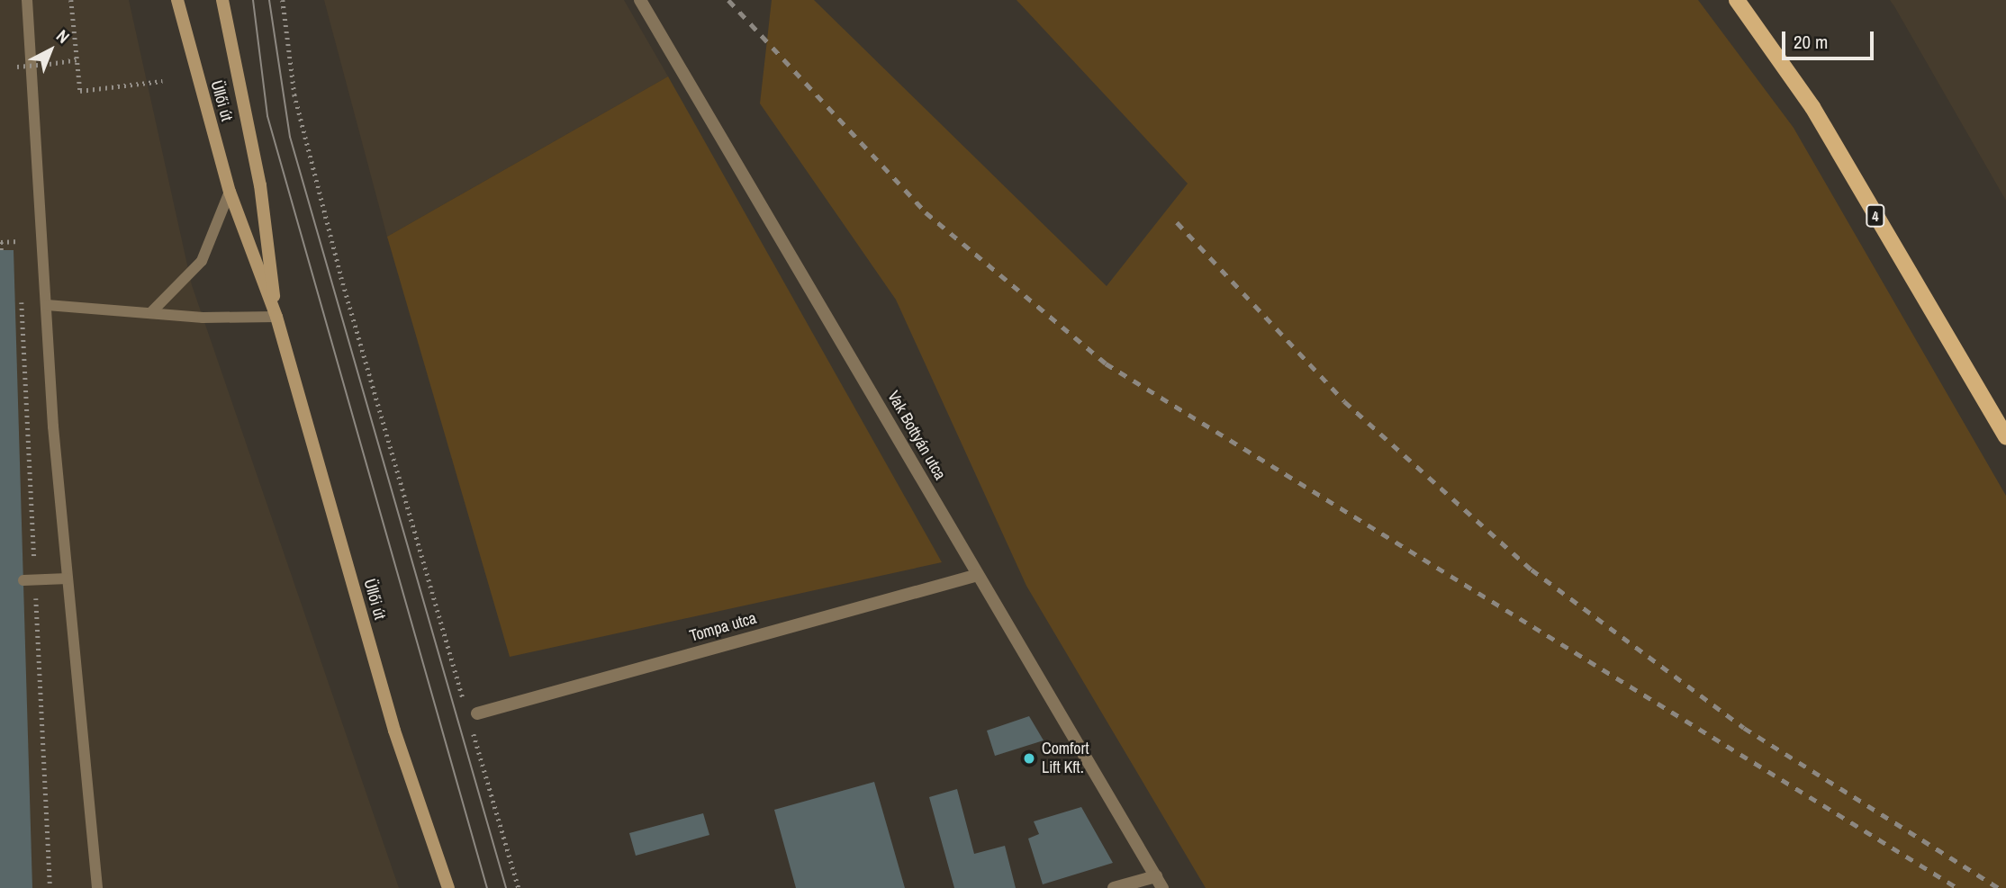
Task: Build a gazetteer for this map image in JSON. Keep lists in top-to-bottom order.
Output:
{
  "streets": {
    "main road": ["Üllői út", "4"],
    "street": ["Vak Bottyán utca", "Tompa utca"]
  },
  "crossings": [
    ["Vak Bottyán utca", "Tompa utca"]
  ],
  "places": ["Comfort Lift Kft."],
  "scale_bar": "20 m",
  "north": "top right"
}
